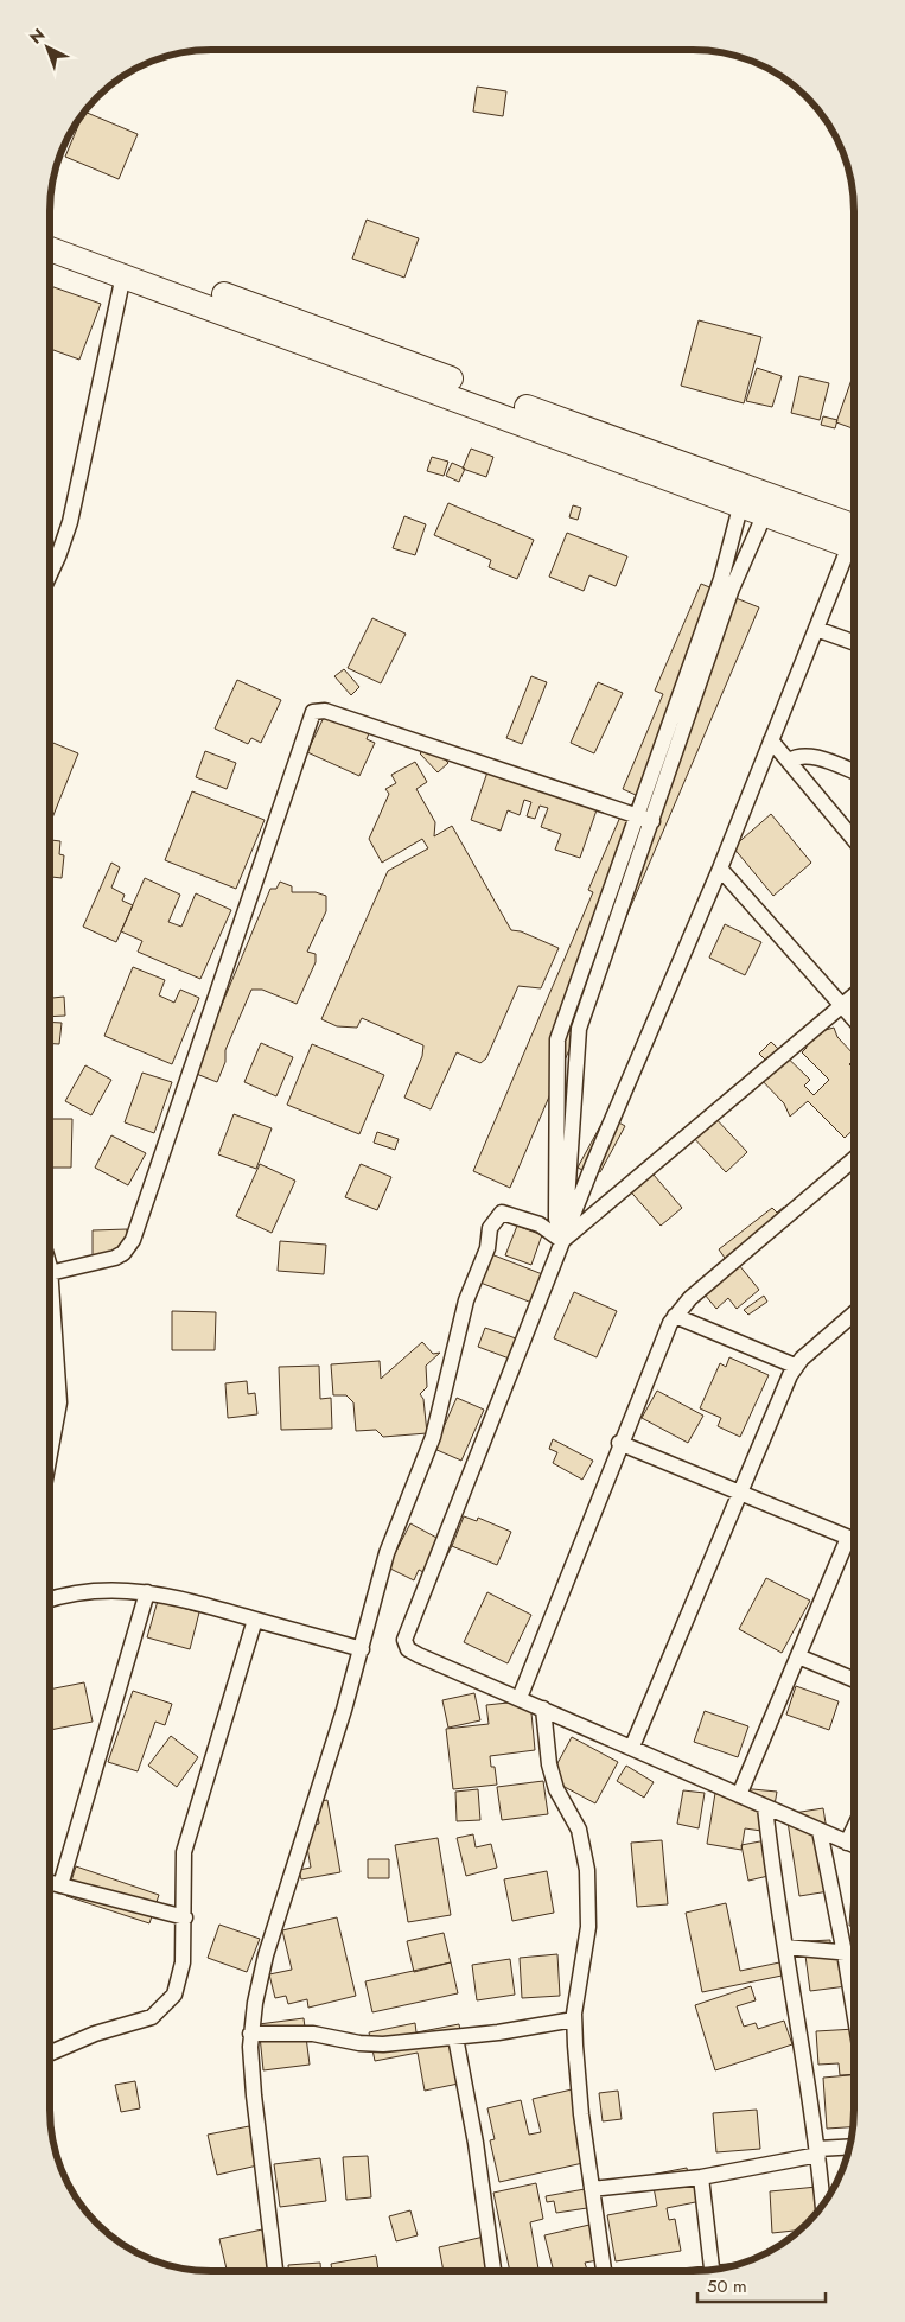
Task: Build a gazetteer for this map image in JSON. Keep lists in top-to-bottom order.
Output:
{
  "scale_bar": "50 m",
  "north": "top left"
}
